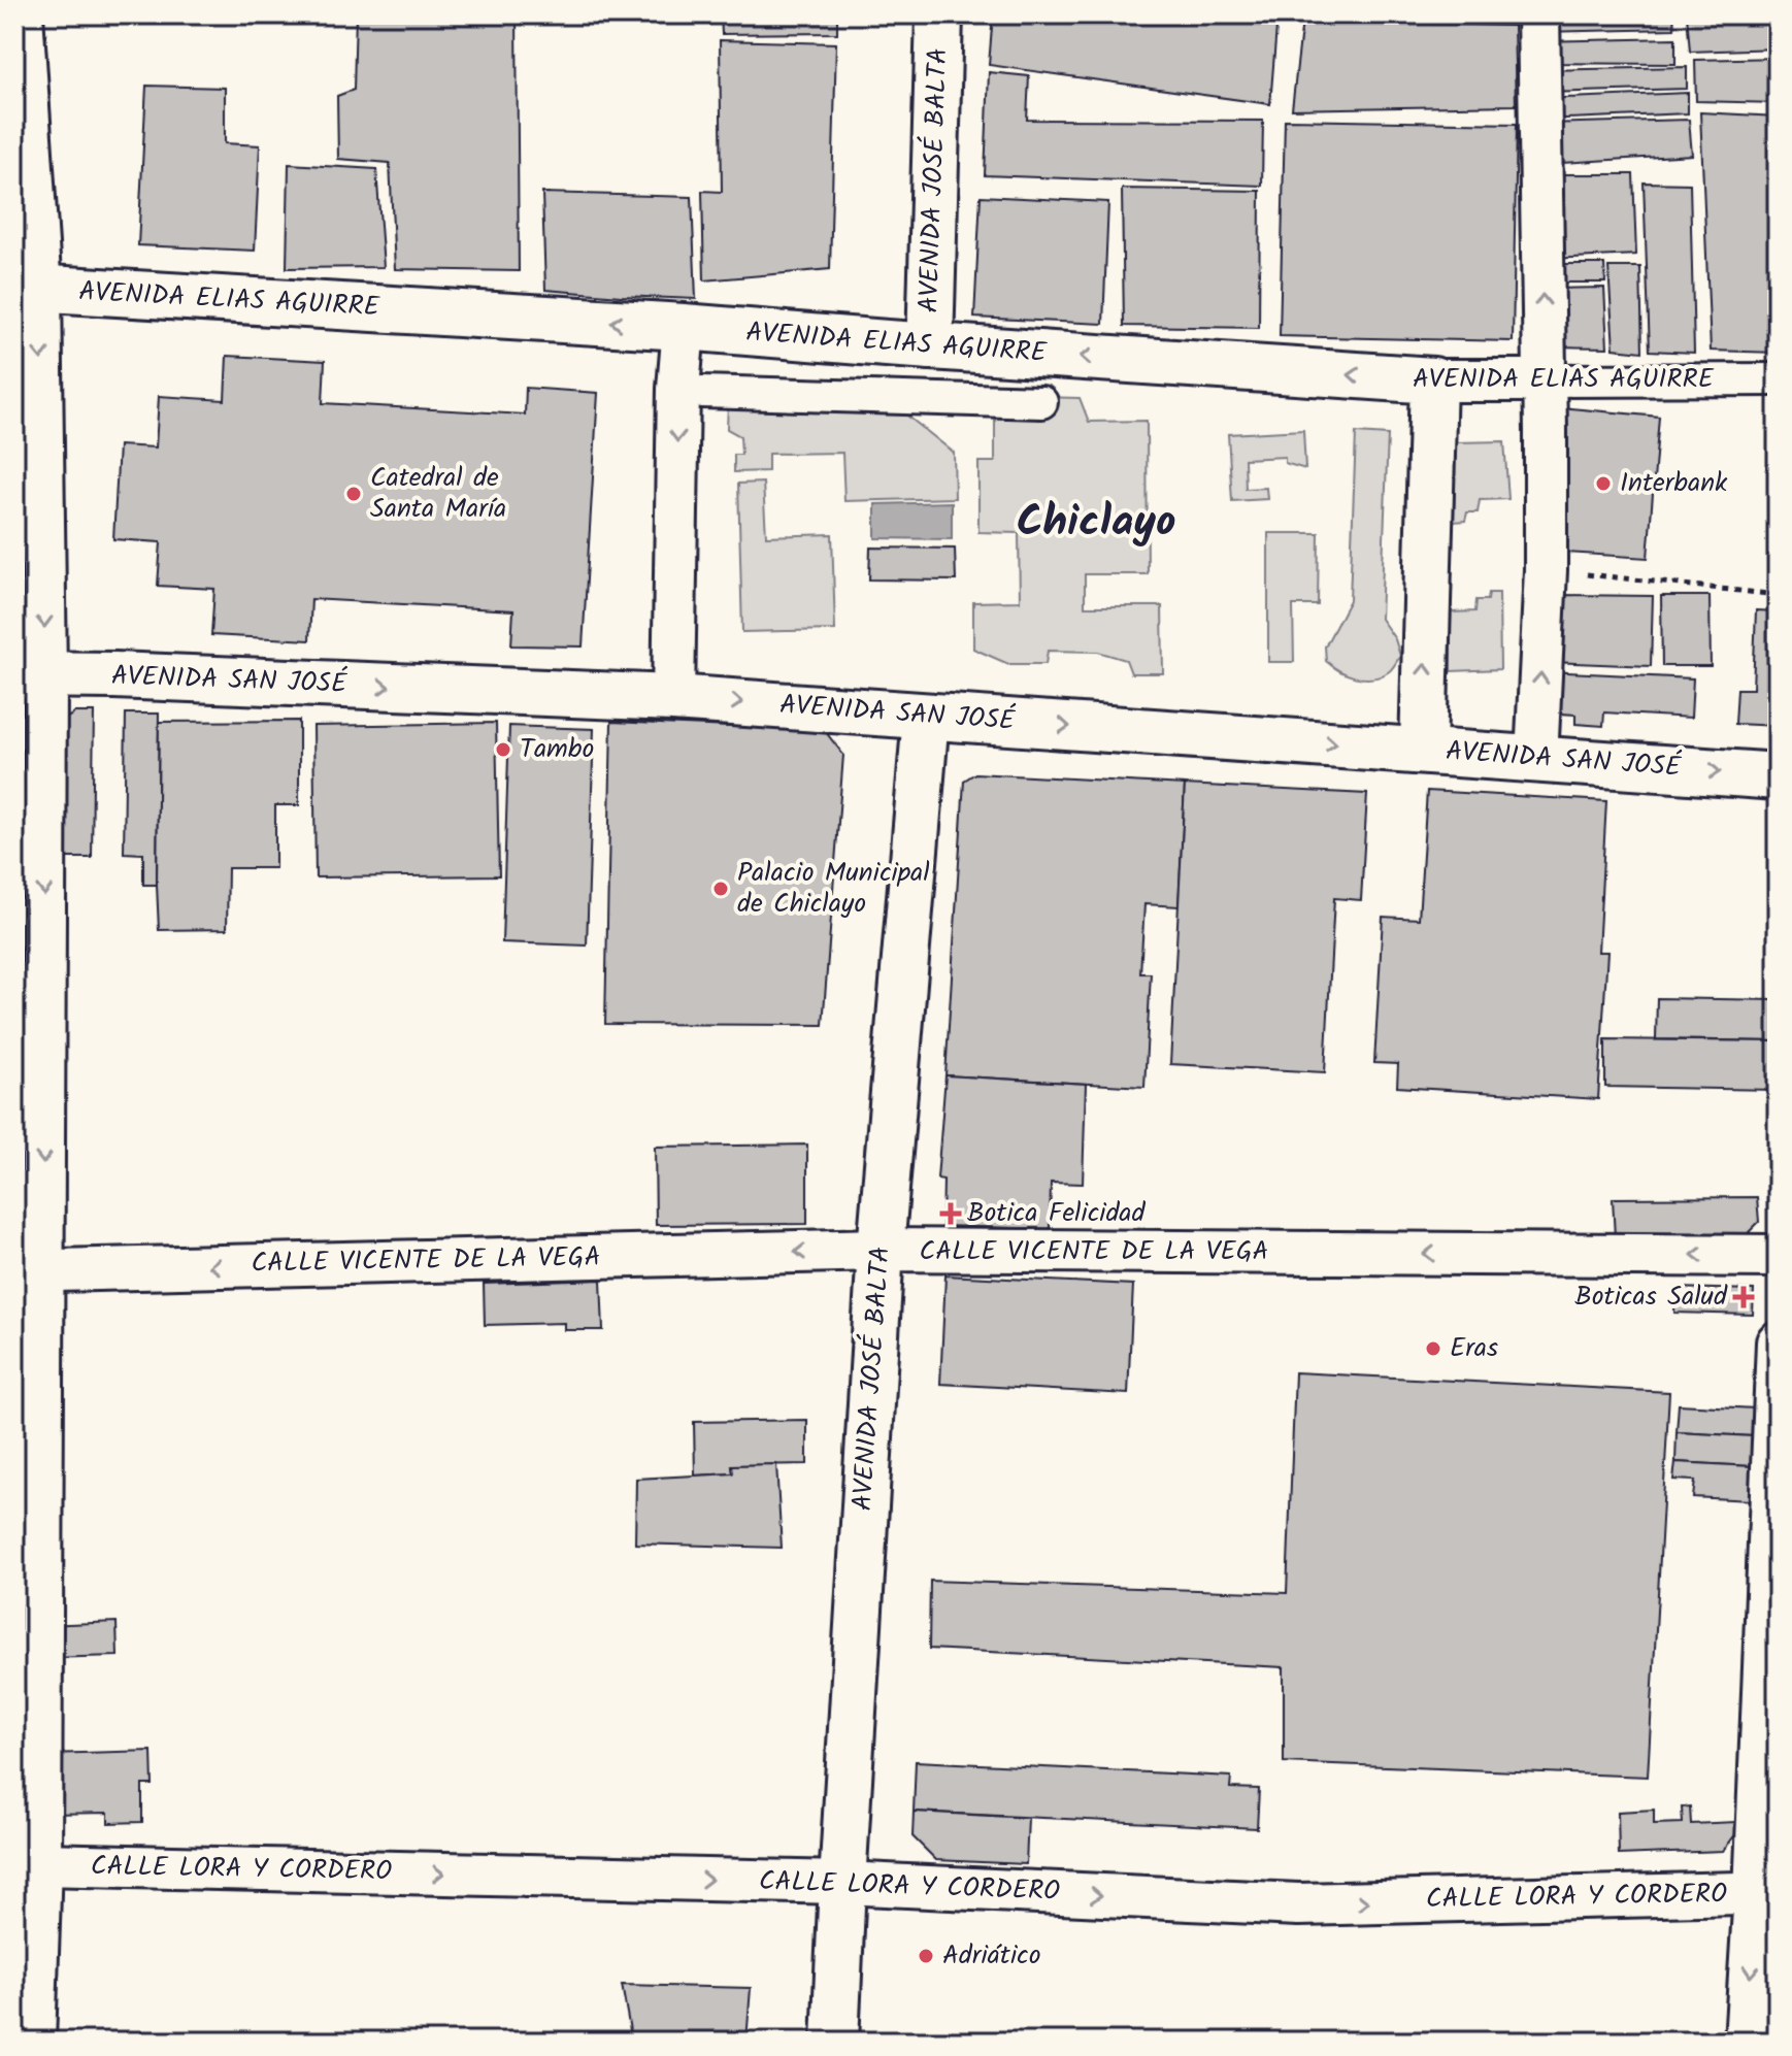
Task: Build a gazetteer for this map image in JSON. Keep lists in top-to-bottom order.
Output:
{
  "streets": {
    "main road": ["AVENIDA JOSÉ BALTA", "AVENIDA ELIAS AGUIRRE", "AVENIDA SAN JOSÉ"],
    "street": ["CALLE VICENTE DE LA VEGA", "CALLE LORA Y CORDERO"]
  },
  "crossings": [
    ["AVENIDA JOSÉ BALTA", "AVENIDA ELIAS AGUIRRE"],
    ["AVENIDA JOSÉ BALTA", "AVENIDA SAN JOSÉ"],
    ["AVENIDA JOSÉ BALTA", "CALLE VICENTE DE LA VEGA"],
    ["AVENIDA JOSÉ BALTA", "CALLE LORA Y CORDERO"]
  ],
  "one_way": [
    "AVENIDA ELIAS AGUIRRE",
    "AVENIDA SAN JOSÉ",
    "CALLE VICENTE DE LA VEGA",
    "CALLE LORA Y CORDERO"
  ],
  "districts": ["Chiclayo"],
  "places": {
    "other": [
      "Interbank",
      "Catedral de Santa María",
      "Tambo",
      "Palacio Municipal de Chiclayo",
      "Eras",
      "Adriático"
    ],
    "health": ["Botica Felicidad", "Boticas Salud"]
  }
}
